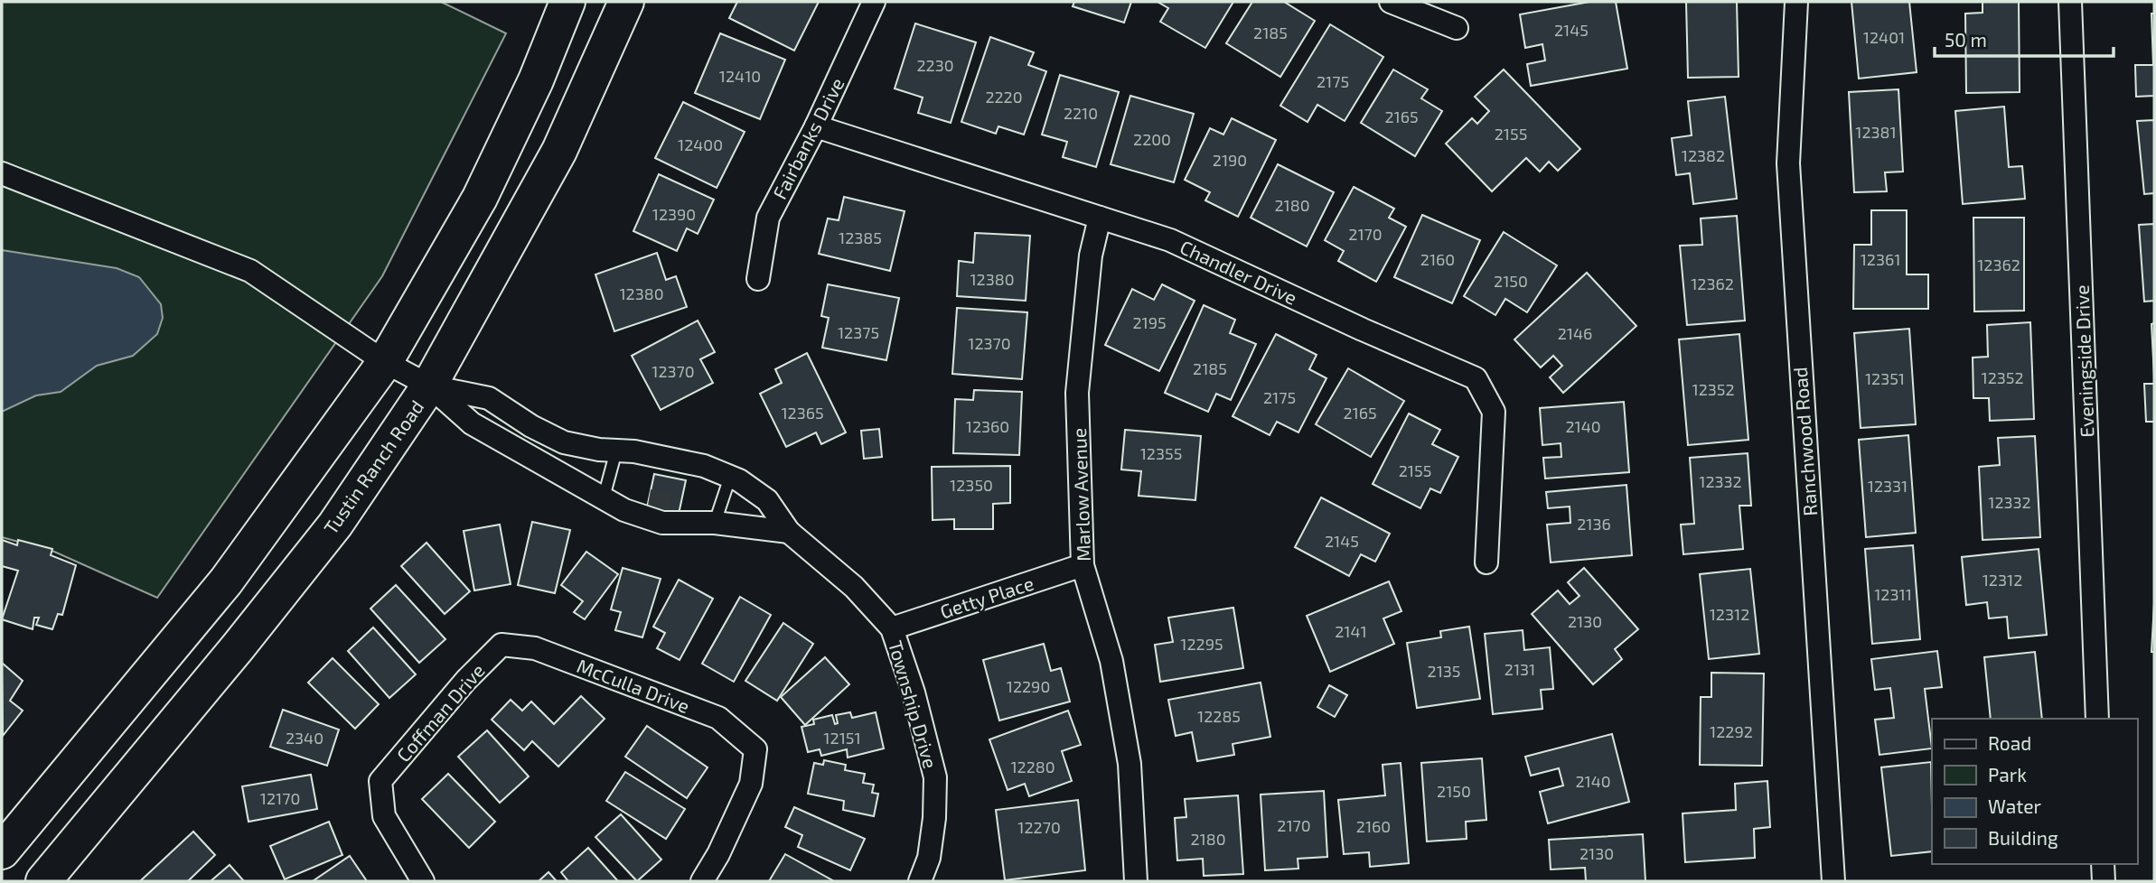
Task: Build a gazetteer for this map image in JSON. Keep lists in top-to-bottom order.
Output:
{
  "streets": {
    "main road": ["Tustin Ranch Road"],
    "street": [
      "Fairbanks Drive",
      "Chandler Drive",
      "Eveningside Drive",
      "Ranchwood Road",
      "Marlow Avenue",
      "Getty Place",
      "McCulla Drive",
      "Township Drive",
      "Coffman Drive"
    ]
  },
  "crossings": [
    ["Fairbanks Drive", "Chandler Drive"],
    ["Chandler Drive", "Marlow Avenue"],
    ["Tustin Ranch Road", "Township Drive"],
    ["Marlow Avenue", "Getty Place"],
    ["Getty Place", "Township Drive"],
    ["McCulla Drive", "Coffman Drive"]
  ],
  "house_numbers": [
    "2145",
    "2185",
    "12401",
    "2230",
    "12410",
    "2175",
    "2220",
    "2210",
    "2165",
    "12381",
    "2155",
    "2200",
    "12400",
    "12382",
    "2190",
    "2180",
    "12390",
    "2170",
    "12385",
    "2160",
    "12361",
    "12362",
    "12380",
    "2150",
    "12362",
    "12380",
    "2195",
    "12375",
    "2146",
    "12370",
    "2185",
    "12370",
    "12352",
    "12351",
    "12352",
    "2175",
    "12365",
    "2165",
    "12360",
    "2140",
    "12355",
    "2155",
    "12332",
    "12350",
    "12331",
    "12332",
    "2136",
    "2145",
    "12312",
    "12311",
    "12312",
    "2130",
    "2141",
    "12295",
    "2131",
    "2135",
    "12290",
    "12285",
    "12292",
    "2340",
    "12151",
    "12280",
    "2140",
    "2150",
    "12170",
    "2170",
    "2160",
    "12270",
    "2180",
    "2130"
  ],
  "legend": [
    "Road",
    "Park",
    "Water",
    "Building"
  ],
  "scale_bar": "50 m"
}
